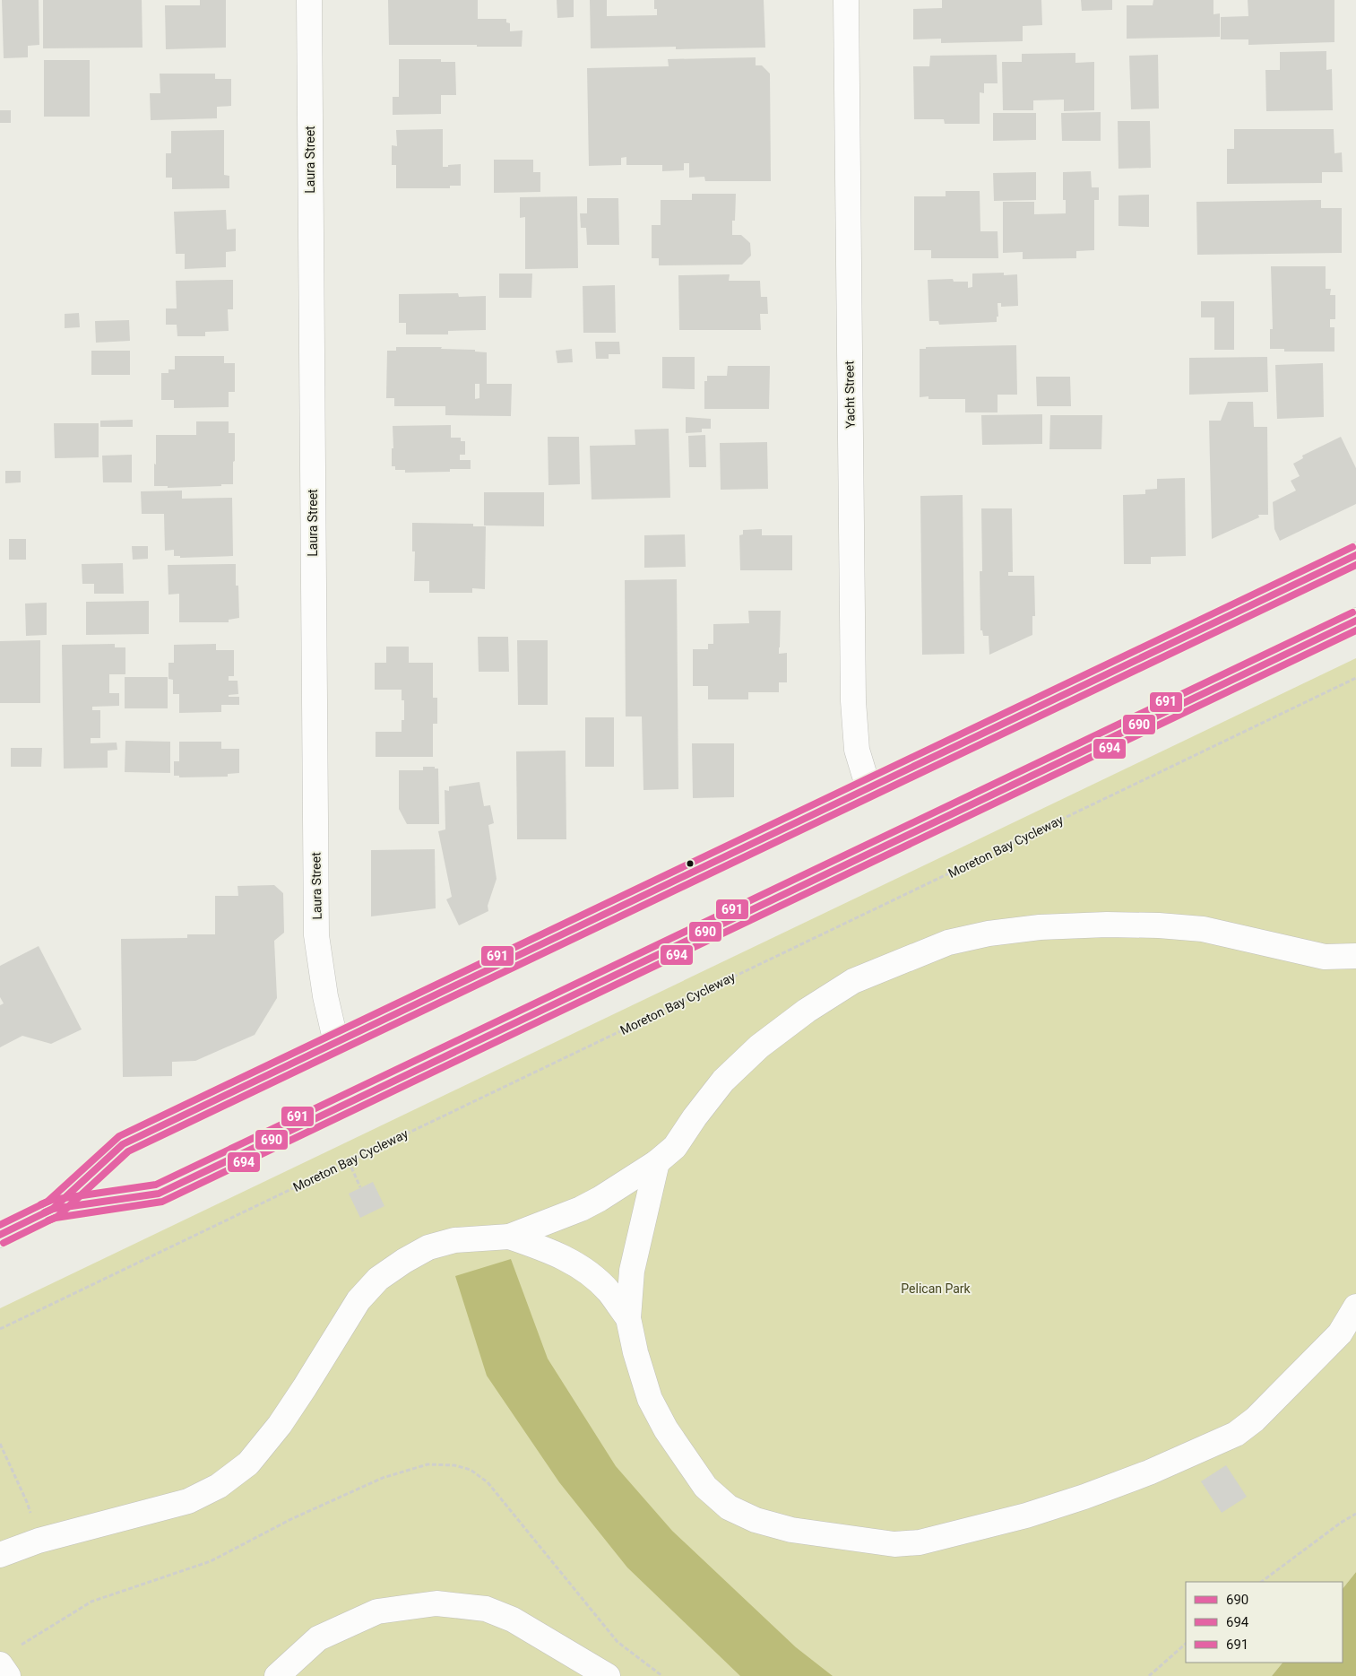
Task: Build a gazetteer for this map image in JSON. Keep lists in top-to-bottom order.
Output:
{
  "streets": {
    "main road": ["Laura Street", "Yacht Street"],
    "path": ["Moreton Bay Cycleway"]
  },
  "parks": ["Pelican Park"],
  "lines": ["transit line 691", "transit line 690", "transit line 694"],
  "legend": ["690", "694", "691"]
}
